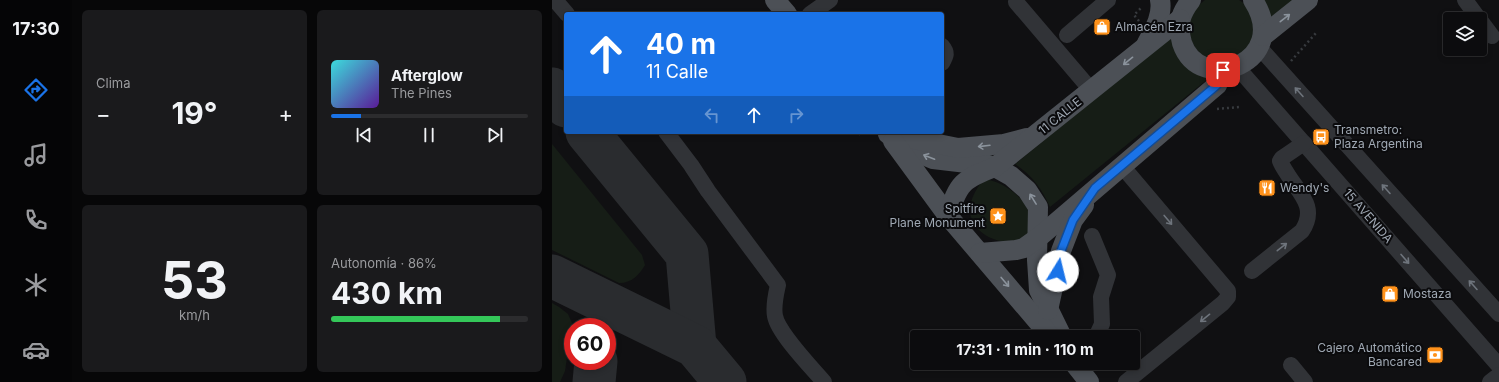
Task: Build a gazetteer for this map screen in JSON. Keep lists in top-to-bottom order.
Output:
{
  "streets": {
    "main road": ["11 CALLE"],
    "street": ["15 AVENIDA"]
  },
  "places": {
    "shop": ["Almacén Ezra", "Mostaza"],
    "bus stop": ["Transmetro: Plaza Argentina"],
    "restaurant": ["Wendy's"],
    "place": ["Spitfire Plane Monument"],
    "bank": ["Cajero Automático Bancared"]
  },
  "page": {
    "tabs": "17:30",
    "tile": [
      "Clima",
      ["53", "km/h"],
      ["Autonomía · 86%", "430 km"]
    ],
    "turn": ["40 m", "11 Calle"],
    "song": ["Afterglow", "The Pines"],
    "heat": ["−", "19°", "+"],
    "limit": "60",
    "trip": "17:31 · 1 min · 110 m"
  }
}
